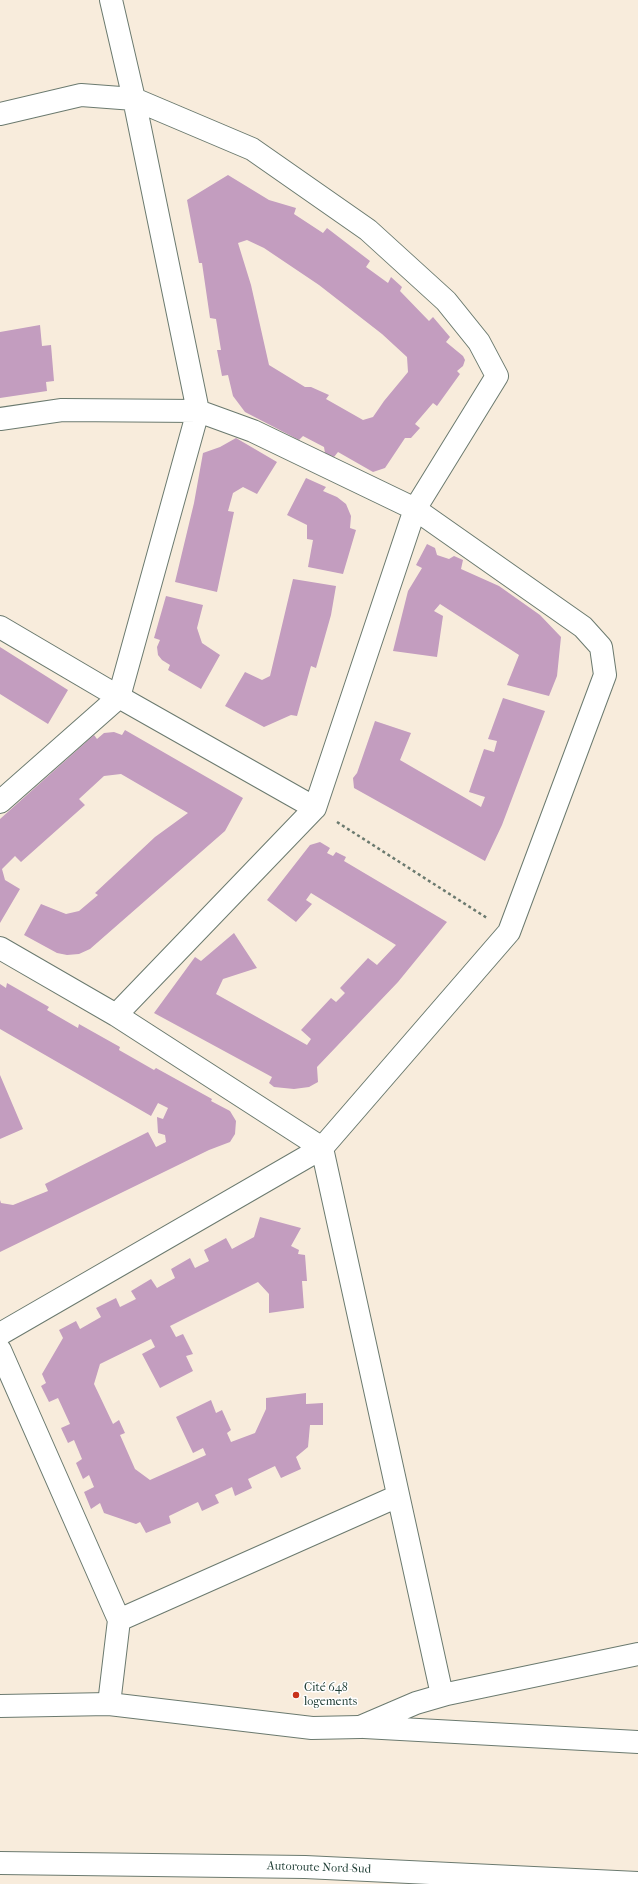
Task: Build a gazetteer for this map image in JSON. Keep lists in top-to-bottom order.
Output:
{
  "streets": {
    "main road": ["Autoroute Nord-Sud"]
  },
  "places": ["Cité 648 logements"]
}
